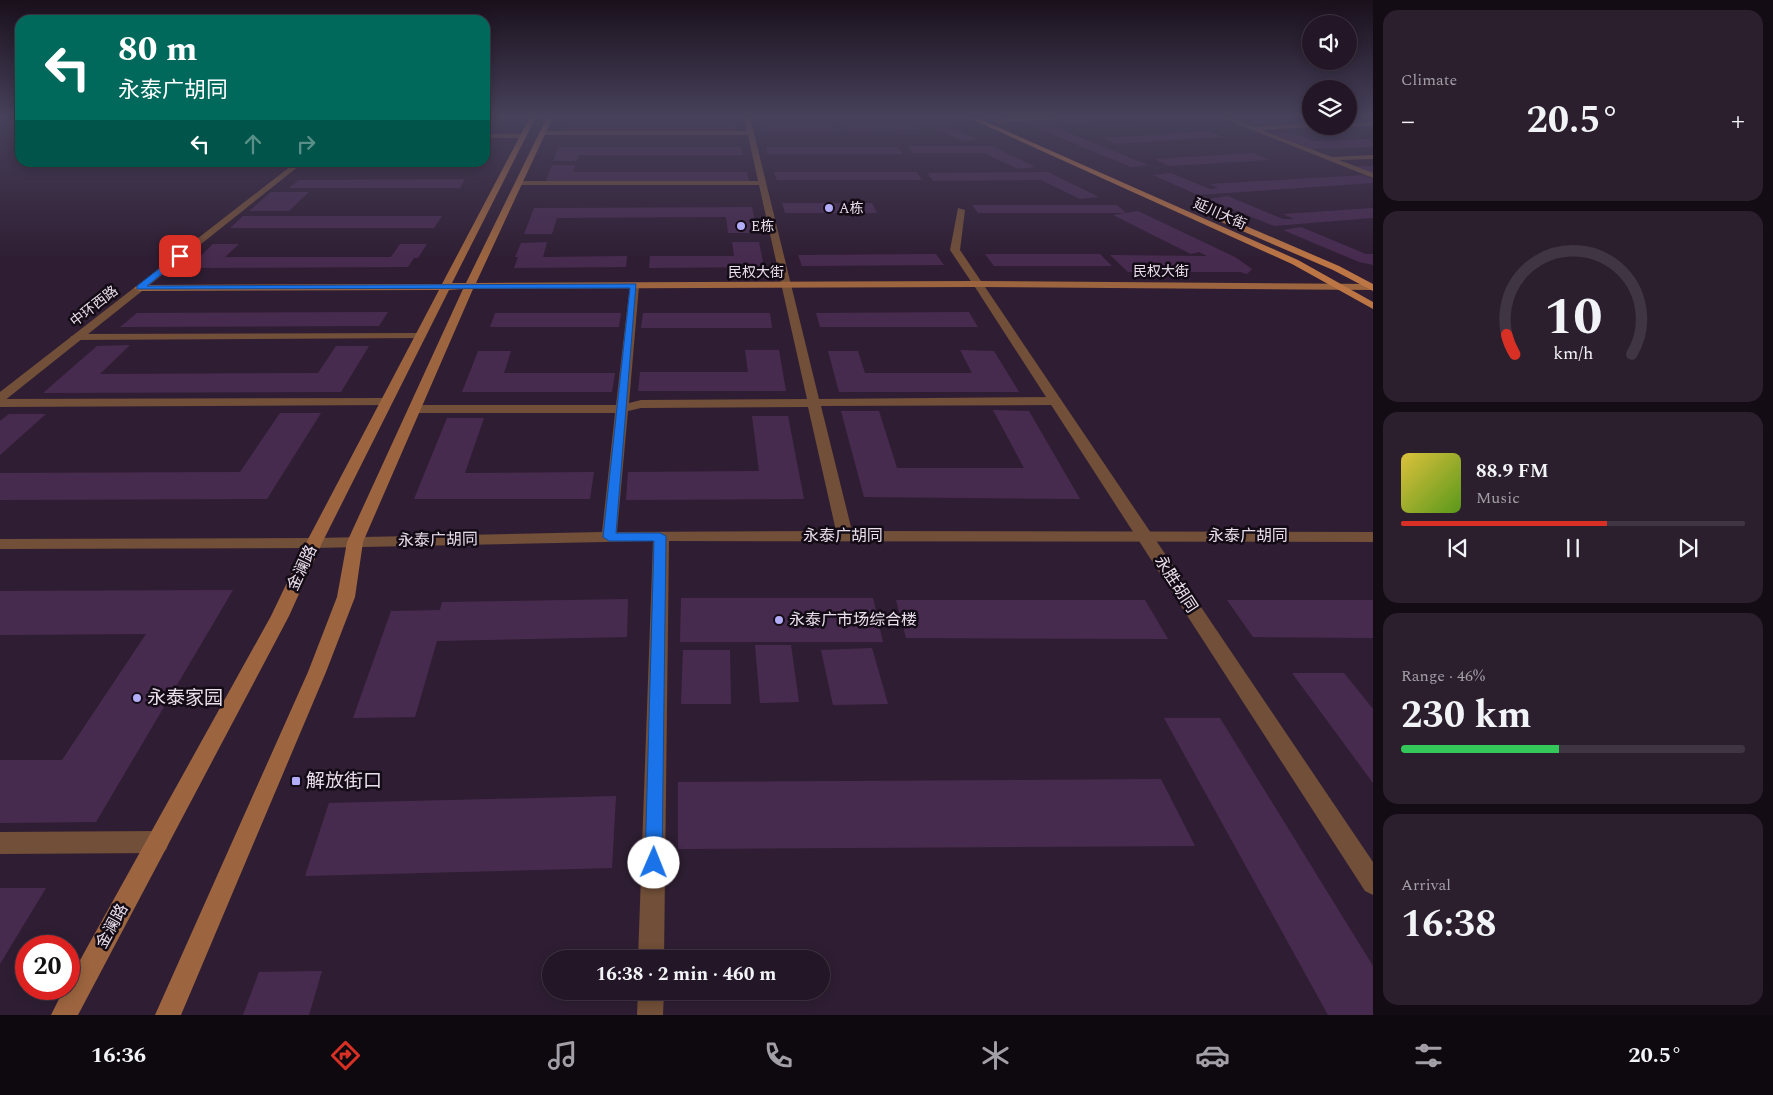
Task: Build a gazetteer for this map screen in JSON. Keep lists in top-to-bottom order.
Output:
{
  "streets": {
    "main road": ["延川大街"],
    "street": [
      "民权大街",
      "中环西路",
      "永泰广胡同",
      "金澜路",
      "永胜胡同"
    ]
  },
  "crossings": [
    ["延川大街", "民权大街"],
    ["民权大街", "中环西路"],
    ["民权大街", "金澜路"],
    ["民权大街", "永胜胡同"],
    ["永泰广胡同", "金澜路"],
    ["永泰广胡同", "永胜胡同"]
  ],
  "places": {
    "other": [
      "A栋",
      "E栋",
      "永泰广市场综合楼",
      "永泰家园"
    ],
    "transit": ["解放街口"]
  },
  "page": {
    "tile": [
      "Climate",
      ["Range · 46%", "230 km"],
      ["Arrival", "16:38"]
    ],
    "turn": ["80 m", "永泰广胡同"],
    "heat": ["−", "20.5°", "+"],
    "song": ["88.9 FM", "Music"],
    "limit": "20",
    "trip": "16:38 · 2 min · 460 m",
    "tabs": ["16:36", "20.5°"],
    "gauge": ["10", "km/h"]
  }
}
